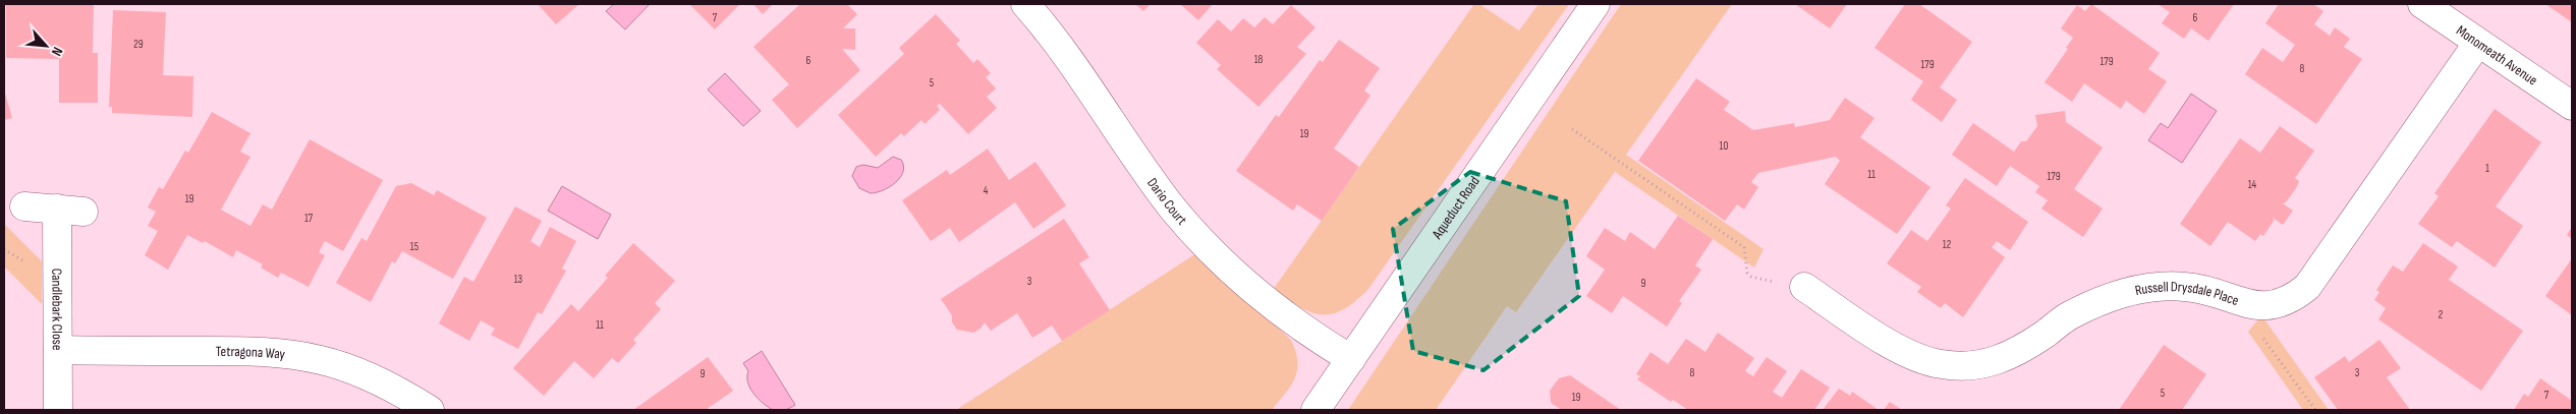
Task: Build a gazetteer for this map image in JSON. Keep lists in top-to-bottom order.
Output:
{
  "streets": {
    "street": [
      "Monomeath Avenue",
      "Dario Court",
      "Aqueduct Road",
      "Russell Drysdale Place",
      "Candlebark Close",
      "Tetragona Way"
    ]
  },
  "crossings": [
    ["Monomeath Avenue", "Russell Drysdale Place"],
    ["Dario Court", "Aqueduct Road"],
    ["Candlebark Close", "Tetragona Way"]
  ],
  "house_numbers": [
    "7",
    "6",
    "29",
    "18",
    "6",
    "179",
    "179",
    "8",
    "5",
    "19",
    "10",
    "1",
    "11",
    "179",
    "14",
    "4",
    "19",
    "17",
    "12",
    "15",
    "13",
    "3",
    "9",
    "2",
    "11",
    "8",
    "3",
    "9",
    "5",
    "7",
    "19"
  ],
  "north": "bottom right"
}
